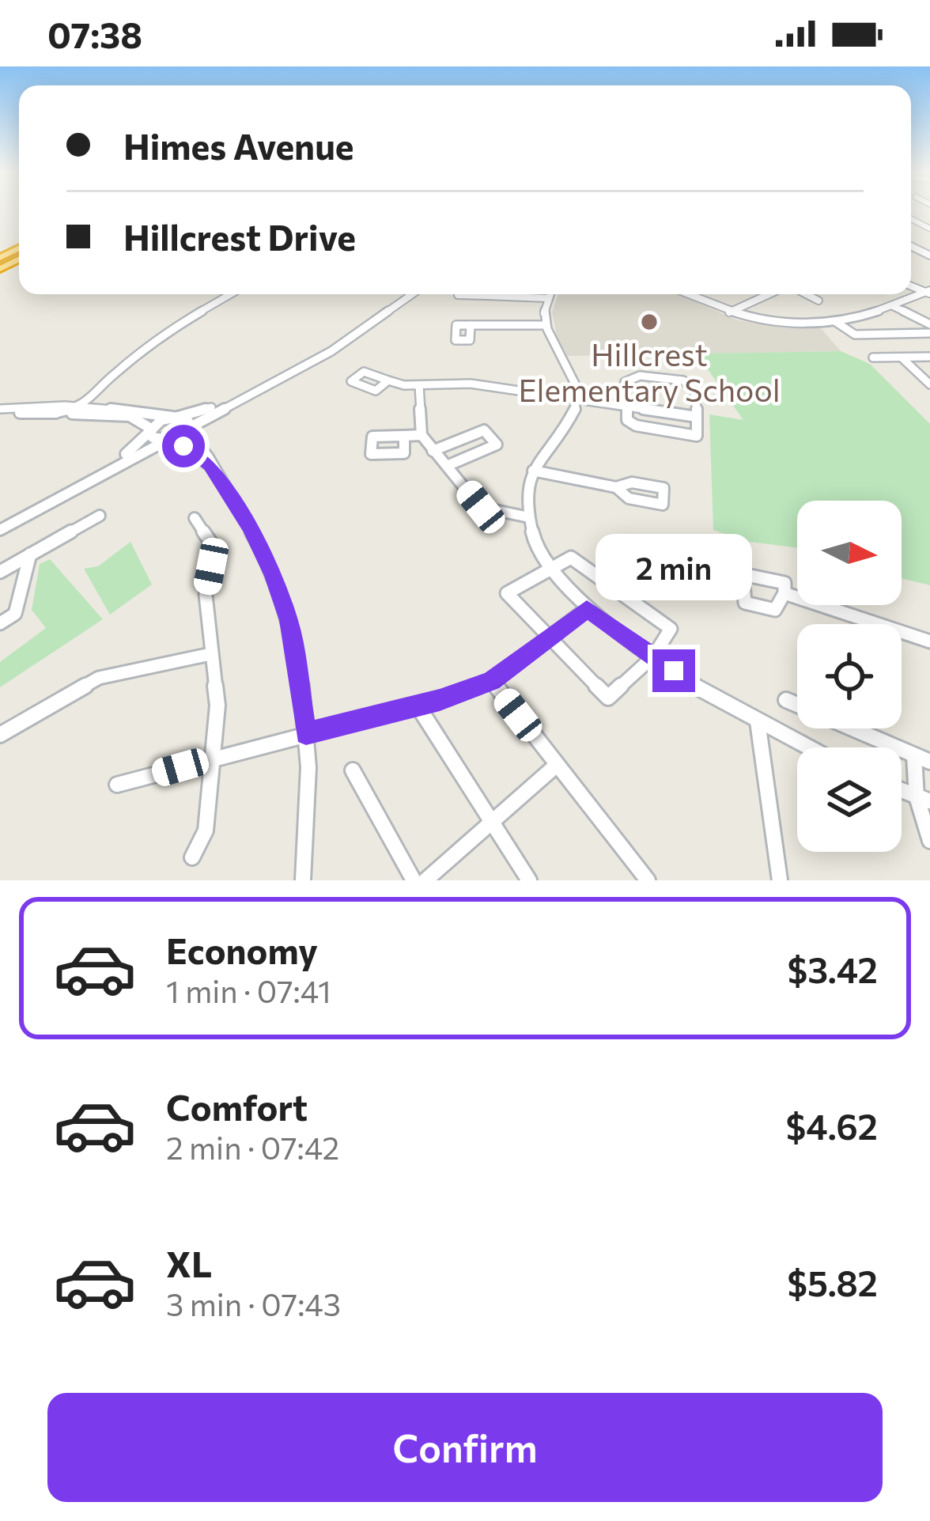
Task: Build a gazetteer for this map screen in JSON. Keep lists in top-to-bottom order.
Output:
{
  "places": ["Hillcrest Elementary School"],
  "north": "right",
  "page": {
    "status": "07:38",
    "banner": ["Himes Avenue", "Hillcrest Drive"],
    "bubble": "2 min",
    "list": [
      {
        "name": "Economy",
        "note": "1 min · 07:41",
        "value": "$3.42"
      },
      {
        "name": "Comfort",
        "note": "2 min · 07:42",
        "value": "$4.62"
      },
      {
        "name": "XL",
        "note": "3 min · 07:43",
        "value": "$5.82"
      }
    ],
    "buttons": "Confirm"
  }
}
